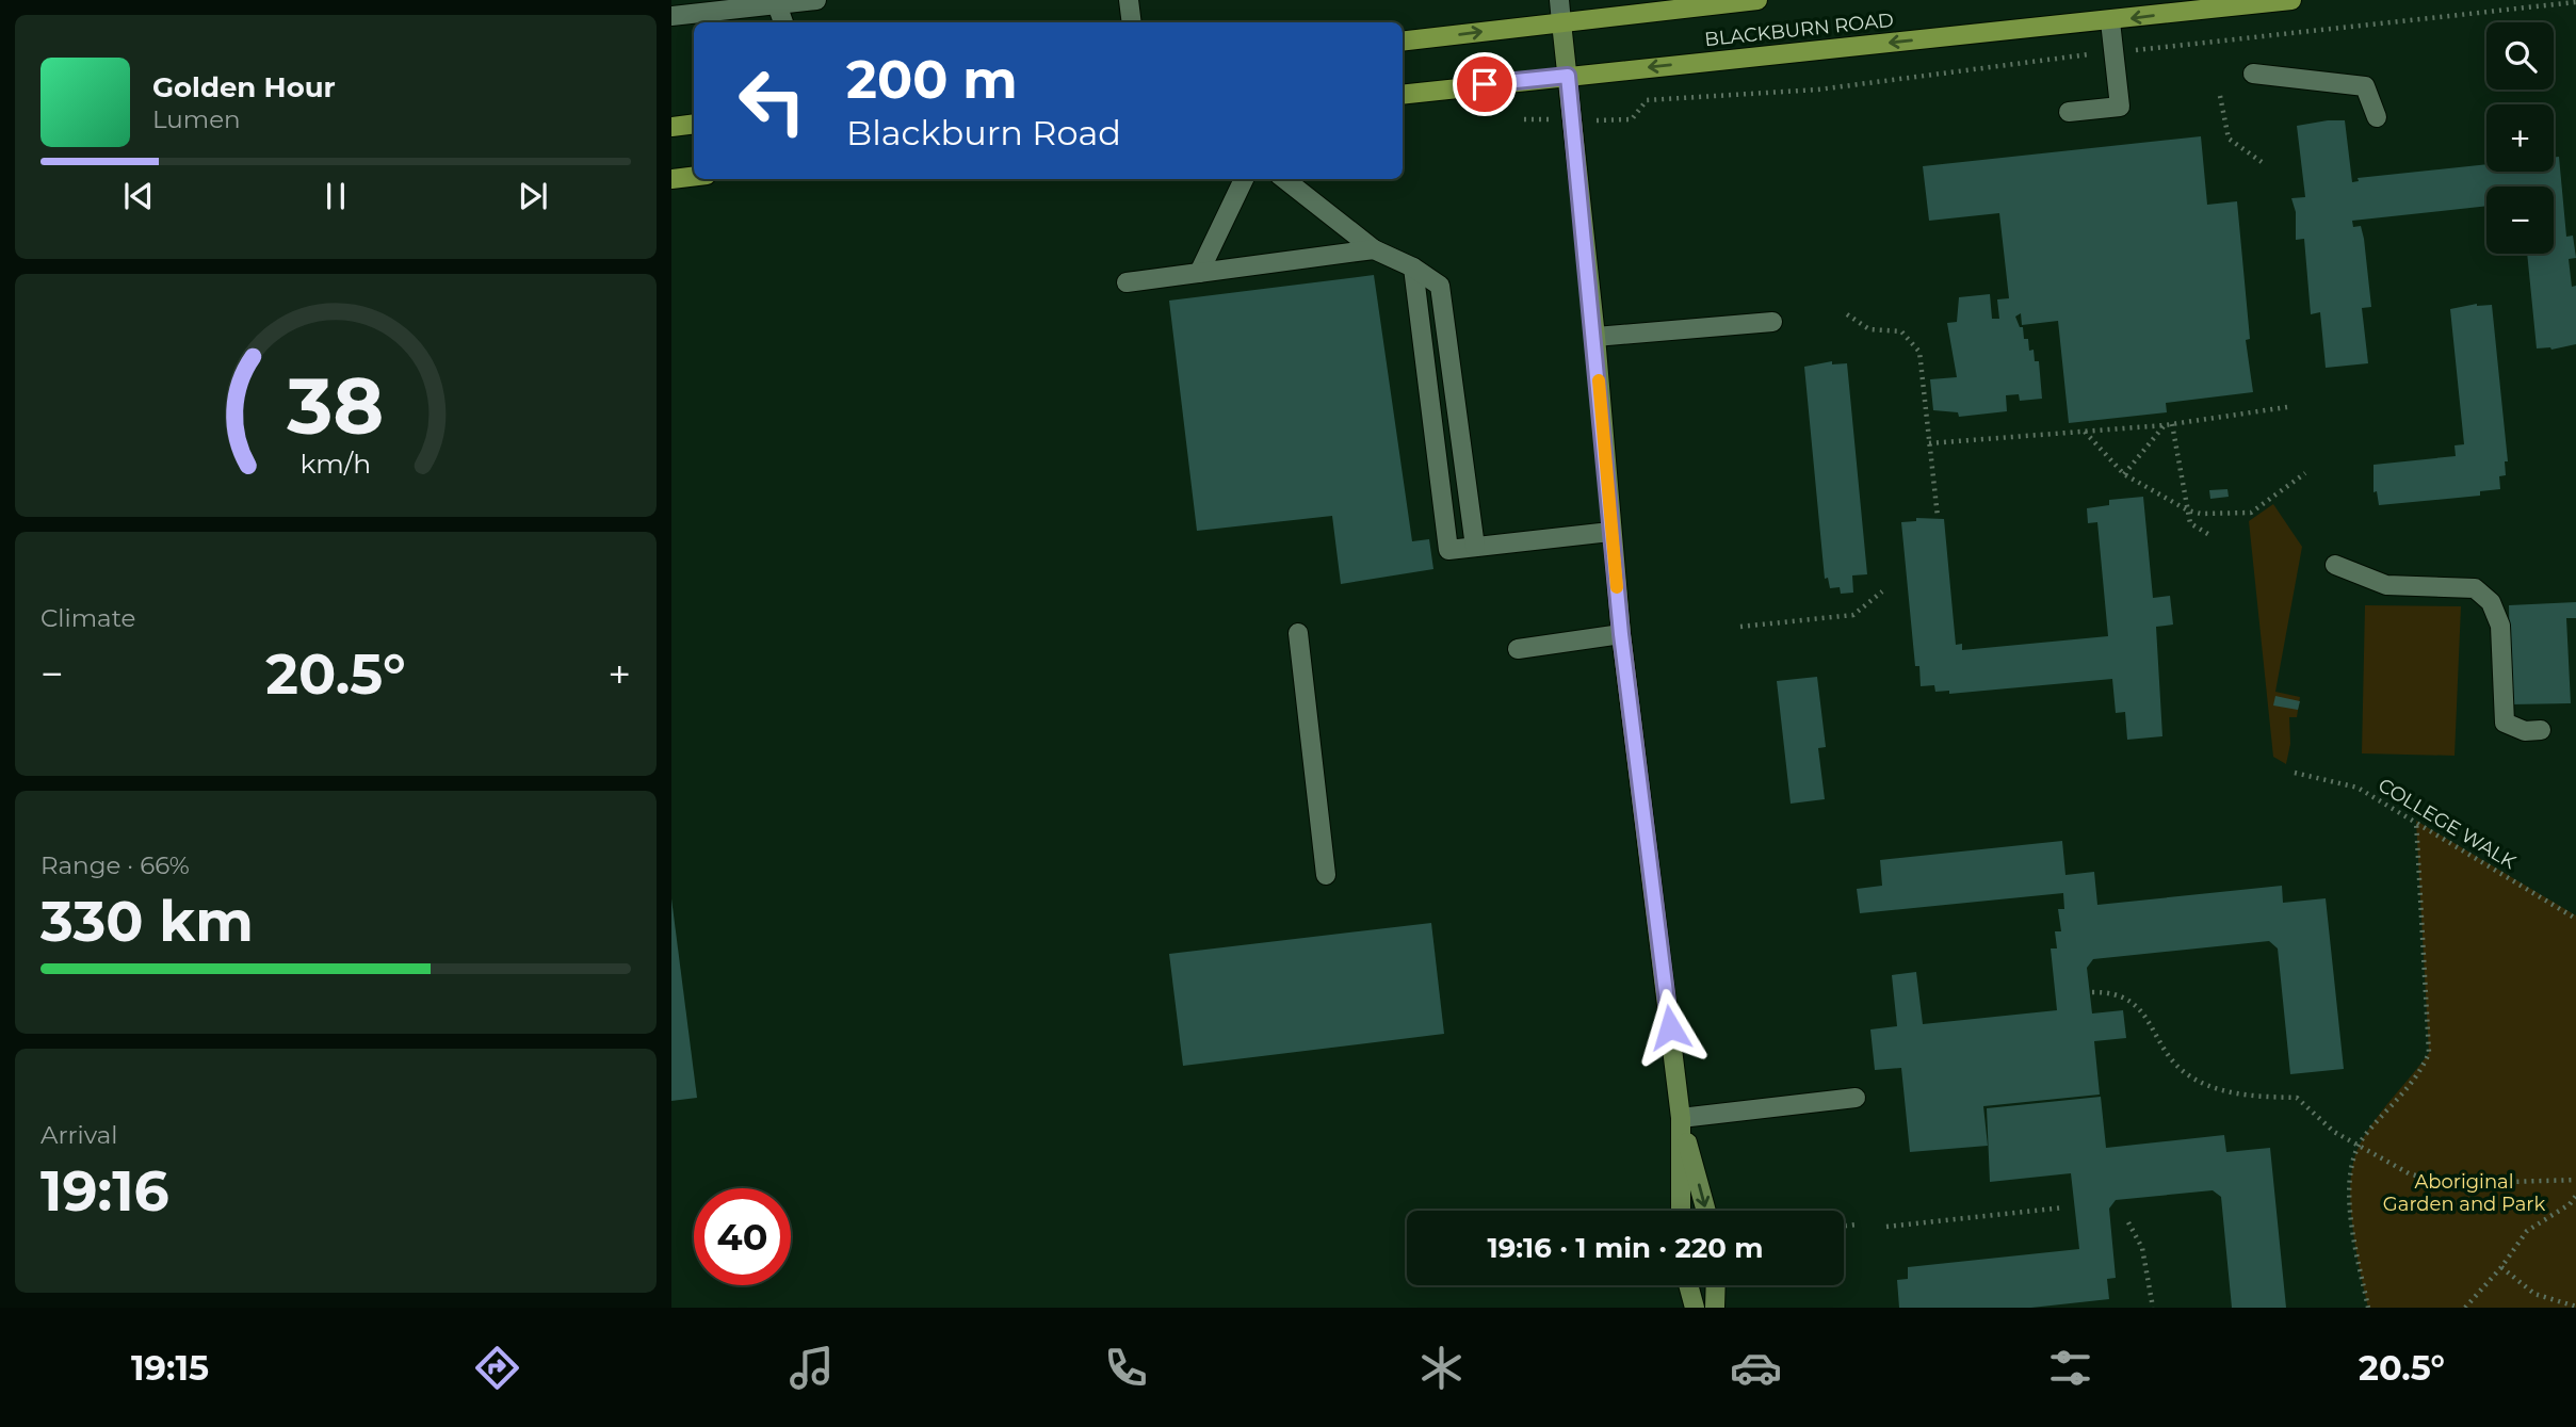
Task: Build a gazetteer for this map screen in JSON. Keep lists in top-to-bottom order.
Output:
{
  "streets": {
    "main road": ["BLACKBURN ROAD"],
    "path": ["COLLEGE WALK"]
  },
  "parks": ["Aboriginal Garden and Park"],
  "page": {
    "map_buttons": ["+", "−"],
    "turn": ["200 m", "Blackburn Road"],
    "song": ["Golden Hour", "Lumen"],
    "tile": [
      "Climate",
      ["Range · 66%", "330 km"],
      ["Arrival", "19:16"]
    ],
    "heat": ["−", "20.5°", "+"],
    "limit": "40",
    "trip": "19:16 · 1 min · 220 m",
    "tabs": ["19:15", "20.5°"],
    "gauge": ["38", "km/h"]
  }
}
